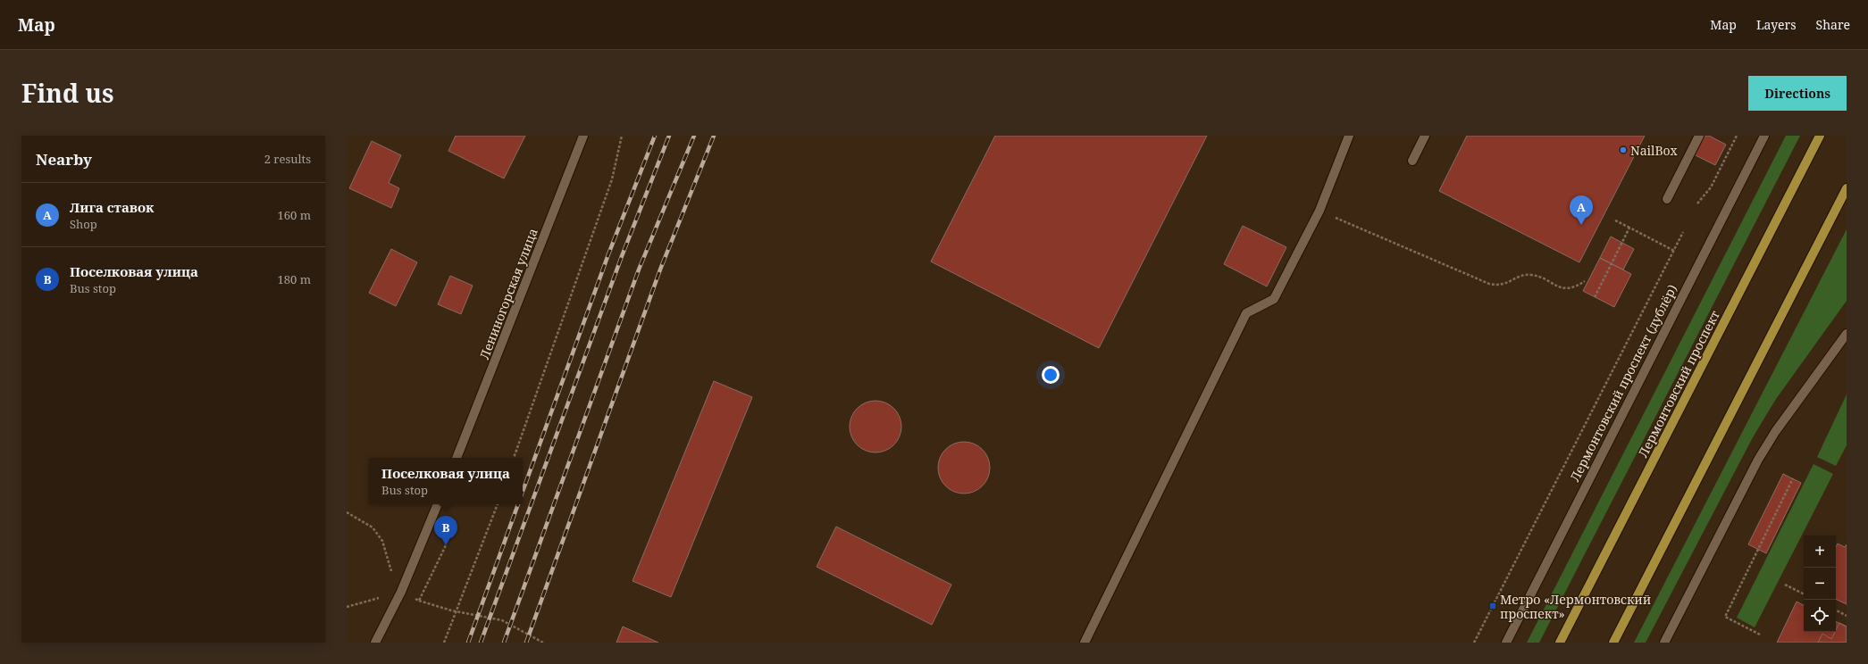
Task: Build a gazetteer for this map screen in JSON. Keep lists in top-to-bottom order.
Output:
{
  "streets": {
    "main road": ["Лермонтовский проспект"],
    "street": ["Лениногорская улица", "Лермонтовский проспект (дублёр)"]
  },
  "places": {
    "other": ["NailBox"],
    "transit": ["Метро «Лермонтовский проспект»"]
  },
  "page": {
    "header": "Map",
    "nav": ["Map", "Layers", "Share"],
    "title": "Find us",
    "buttons": "Directions",
    "heading": ["Nearby", "2 results"],
    "list": [
      {
        "mark": "A",
        "name": "Лига ставок",
        "note": "Shop",
        "value": "160 m"
      },
      {
        "mark": "B",
        "name": "Поселковая улица",
        "note": "Bus stop",
        "value": "180 m"
      }
    ],
    "pins": ["A", "B"],
    "popup": ["Поселковая улица", "Bus stop"],
    "map_buttons": ["+", "−"]
  }
}
